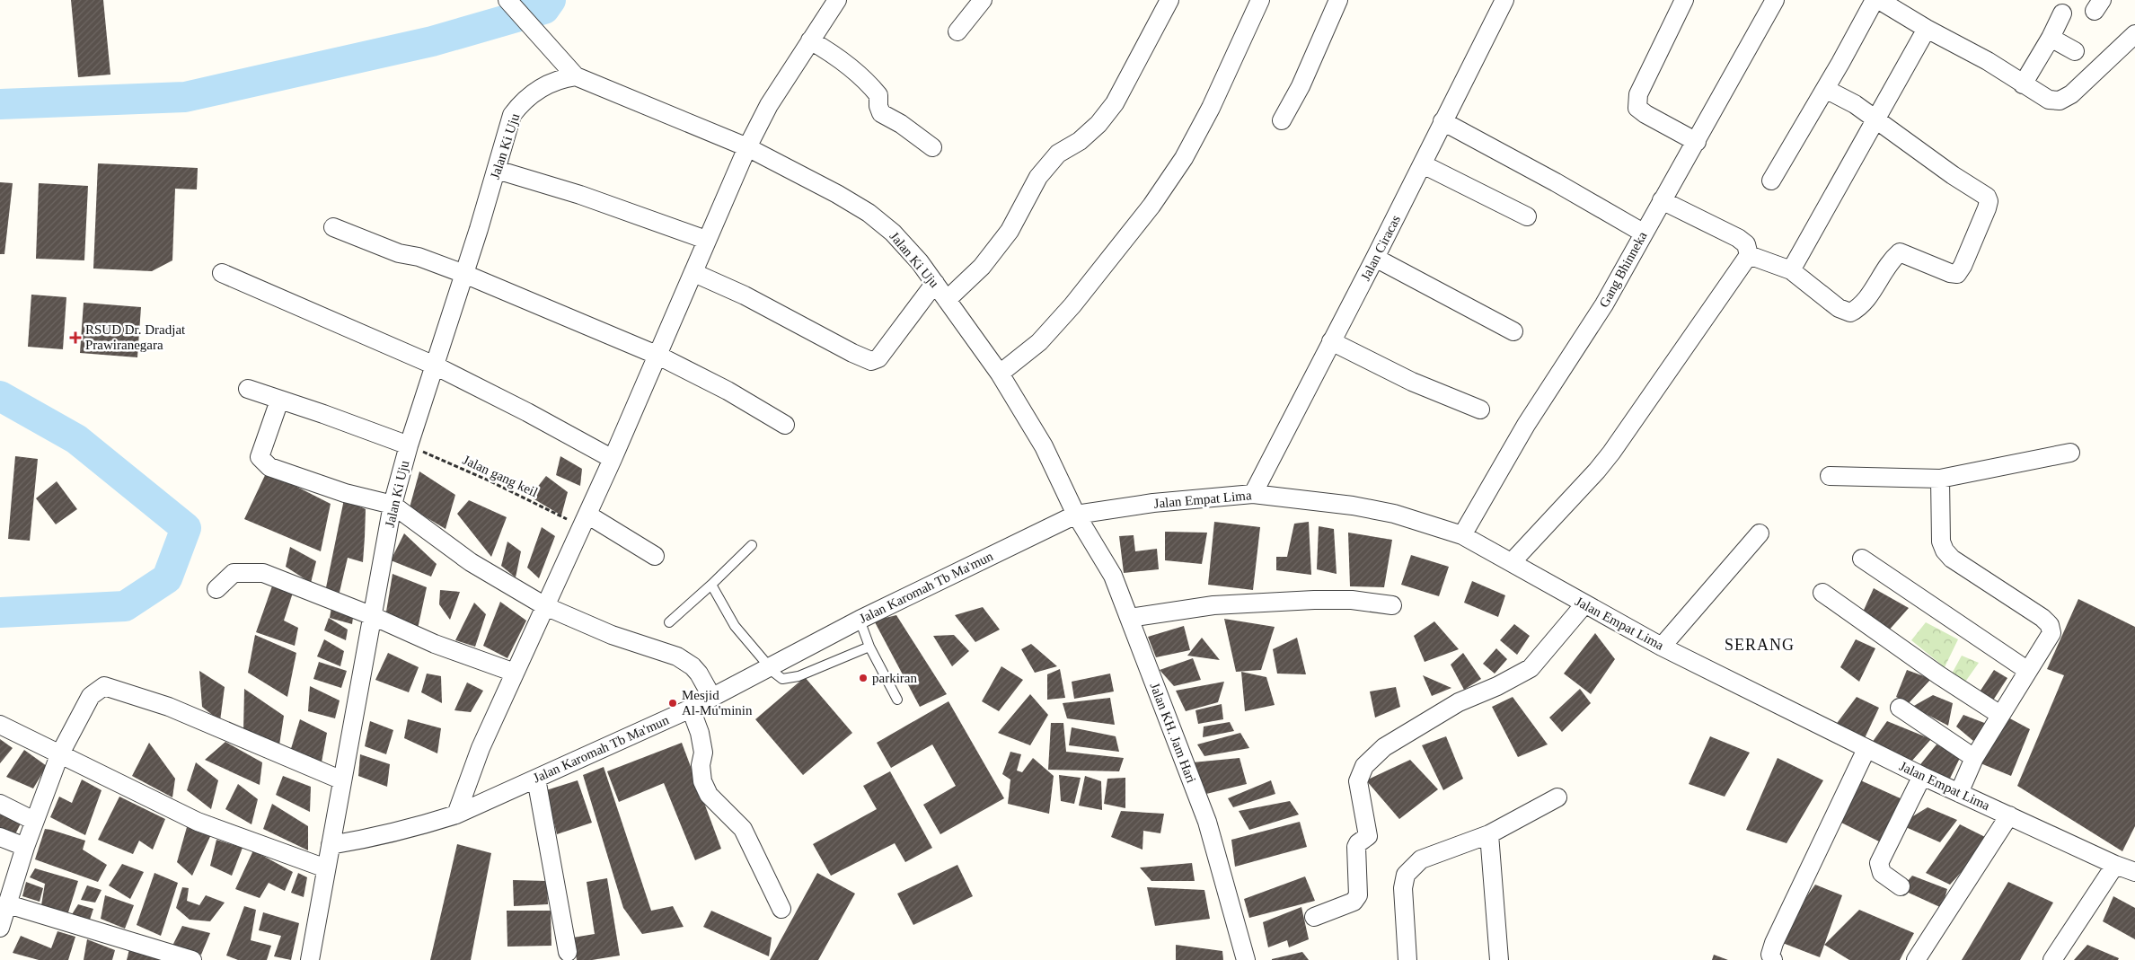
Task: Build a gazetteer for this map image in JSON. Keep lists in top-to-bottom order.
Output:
{
  "streets": {
    "street": [
      "Jalan Ki Uju",
      "Jalan Ciracas",
      "Gang Bhinneka",
      "Jalan Empat Lima",
      "Jalan Karomah Tb Ma'mun",
      "Jalan KH. Jam Hari"
    ],
    "path": ["Jalan gang keil"]
  },
  "crossings": [
    ["Jalan Ki Uju", "Jalan gang keil"],
    ["Jalan Ki Uju", "Jalan Empat Lima"],
    ["Jalan Ki Uju", "Jalan Karomah Tb Ma'mun"],
    ["Jalan Ki Uju", "Jalan KH. Jam Hari"],
    ["Jalan Ciracas", "Jalan Empat Lima"],
    ["Gang Bhinneka", "Jalan Empat Lima"],
    ["Jalan Empat Lima", "Jalan Karomah Tb Ma'mun"],
    ["Jalan Empat Lima", "Jalan KH. Jam Hari"],
    ["Jalan Karomah Tb Ma'mun", "Jalan KH. Jam Hari"]
  ],
  "districts": ["SERANG"],
  "places": {
    "health": ["RSUD Dr. Dradjat Prawiranegara"],
    "other": ["parkiran", "Mesjid Al-Mu'minin"]
  }
}
